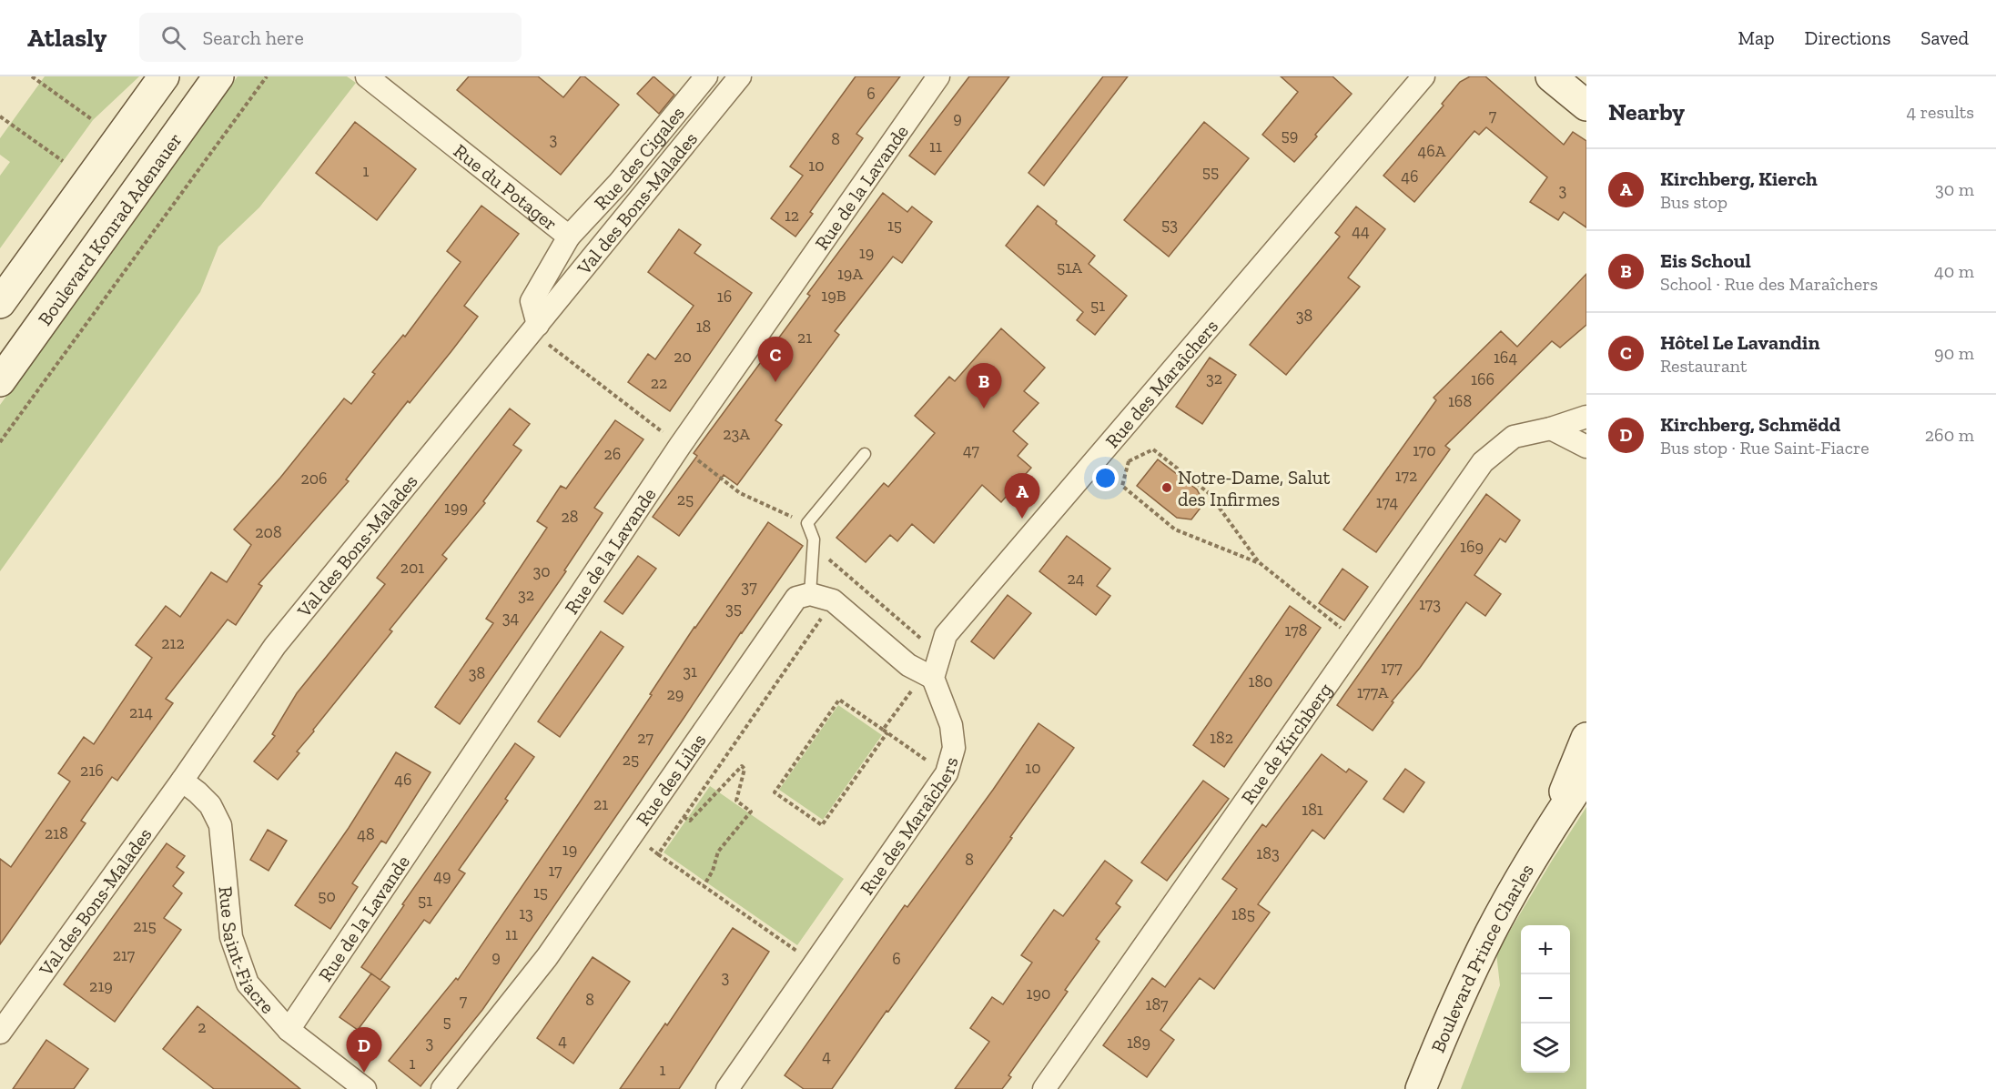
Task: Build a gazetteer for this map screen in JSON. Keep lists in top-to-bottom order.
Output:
{
  "streets": {
    "main road": ["Boulevard Konrad Adenauer", "Boulevard Prince Charles"],
    "street": [
      "Rue des Cigales",
      "Rue de la Lavande",
      "Rue du Potager",
      "Val des Bons-Malades",
      "Rue des Maraîchers",
      "Rue de Kirchberg",
      "Rue des Lilas",
      "Rue Saint-Fiacre"
    ]
  },
  "crossings": [
    ["Rue des Cigales", "Rue du Potager"],
    ["Rue de la Lavande", "Rue Saint-Fiacre"],
    ["Rue du Potager", "Val des Bons-Malades"],
    ["Val des Bons-Malades", "Rue Saint-Fiacre"]
  ],
  "places": ["Notre-Dame, Salut des Infirmes"],
  "house_numbers": [
    "6",
    "7",
    "9",
    "59",
    "3",
    "8",
    "11",
    "46A",
    "10",
    "1",
    "55",
    "46",
    "3",
    "12",
    "53",
    "15",
    "44",
    "19",
    "51A",
    "19A",
    "19B",
    "16",
    "51",
    "38",
    "18",
    "21",
    "20",
    "164",
    "32",
    "166",
    "22",
    "168",
    "23A",
    "47",
    "170",
    "26",
    "172",
    "206",
    "25",
    "174",
    "199",
    "28",
    "208",
    "169",
    "201",
    "30",
    "24",
    "37",
    "32",
    "173",
    "35",
    "34",
    "178",
    "212",
    "177",
    "31",
    "38",
    "180",
    "177A",
    "29",
    "214",
    "27",
    "182",
    "25",
    "10",
    "216",
    "46",
    "21",
    "181",
    "218",
    "48",
    "19",
    "183",
    "8",
    "17",
    "49",
    "15",
    "50",
    "51",
    "13",
    "185",
    "215",
    "11",
    "217",
    "9",
    "6",
    "3",
    "219",
    "190",
    "8",
    "7",
    "187",
    "5",
    "2",
    "4",
    "3",
    "189",
    "4",
    "1",
    "1"
  ],
  "page": {
    "header": "Atlasly",
    "search": "Search here",
    "nav": ["Map", "Directions", "Saved"],
    "heading": ["Nearby", "4 results"],
    "list": [
      {
        "mark": "A",
        "name": "Kirchberg, Kierch",
        "note": "Bus stop",
        "value": "30 m"
      },
      {
        "mark": "B",
        "name": "Eis Schoul",
        "note": "School · Rue des Maraîchers",
        "value": "40 m"
      },
      {
        "mark": "C",
        "name": "Hôtel Le Lavandin",
        "note": "Restaurant",
        "value": "90 m"
      },
      {
        "mark": "D",
        "name": "Kirchberg, Schmëdd",
        "note": "Bus stop · Rue Saint-Fiacre",
        "value": "260 m"
      }
    ],
    "pins": [
      "C",
      "B",
      "A",
      "D"
    ],
    "map_buttons": ["+", "−"]
  }
}
